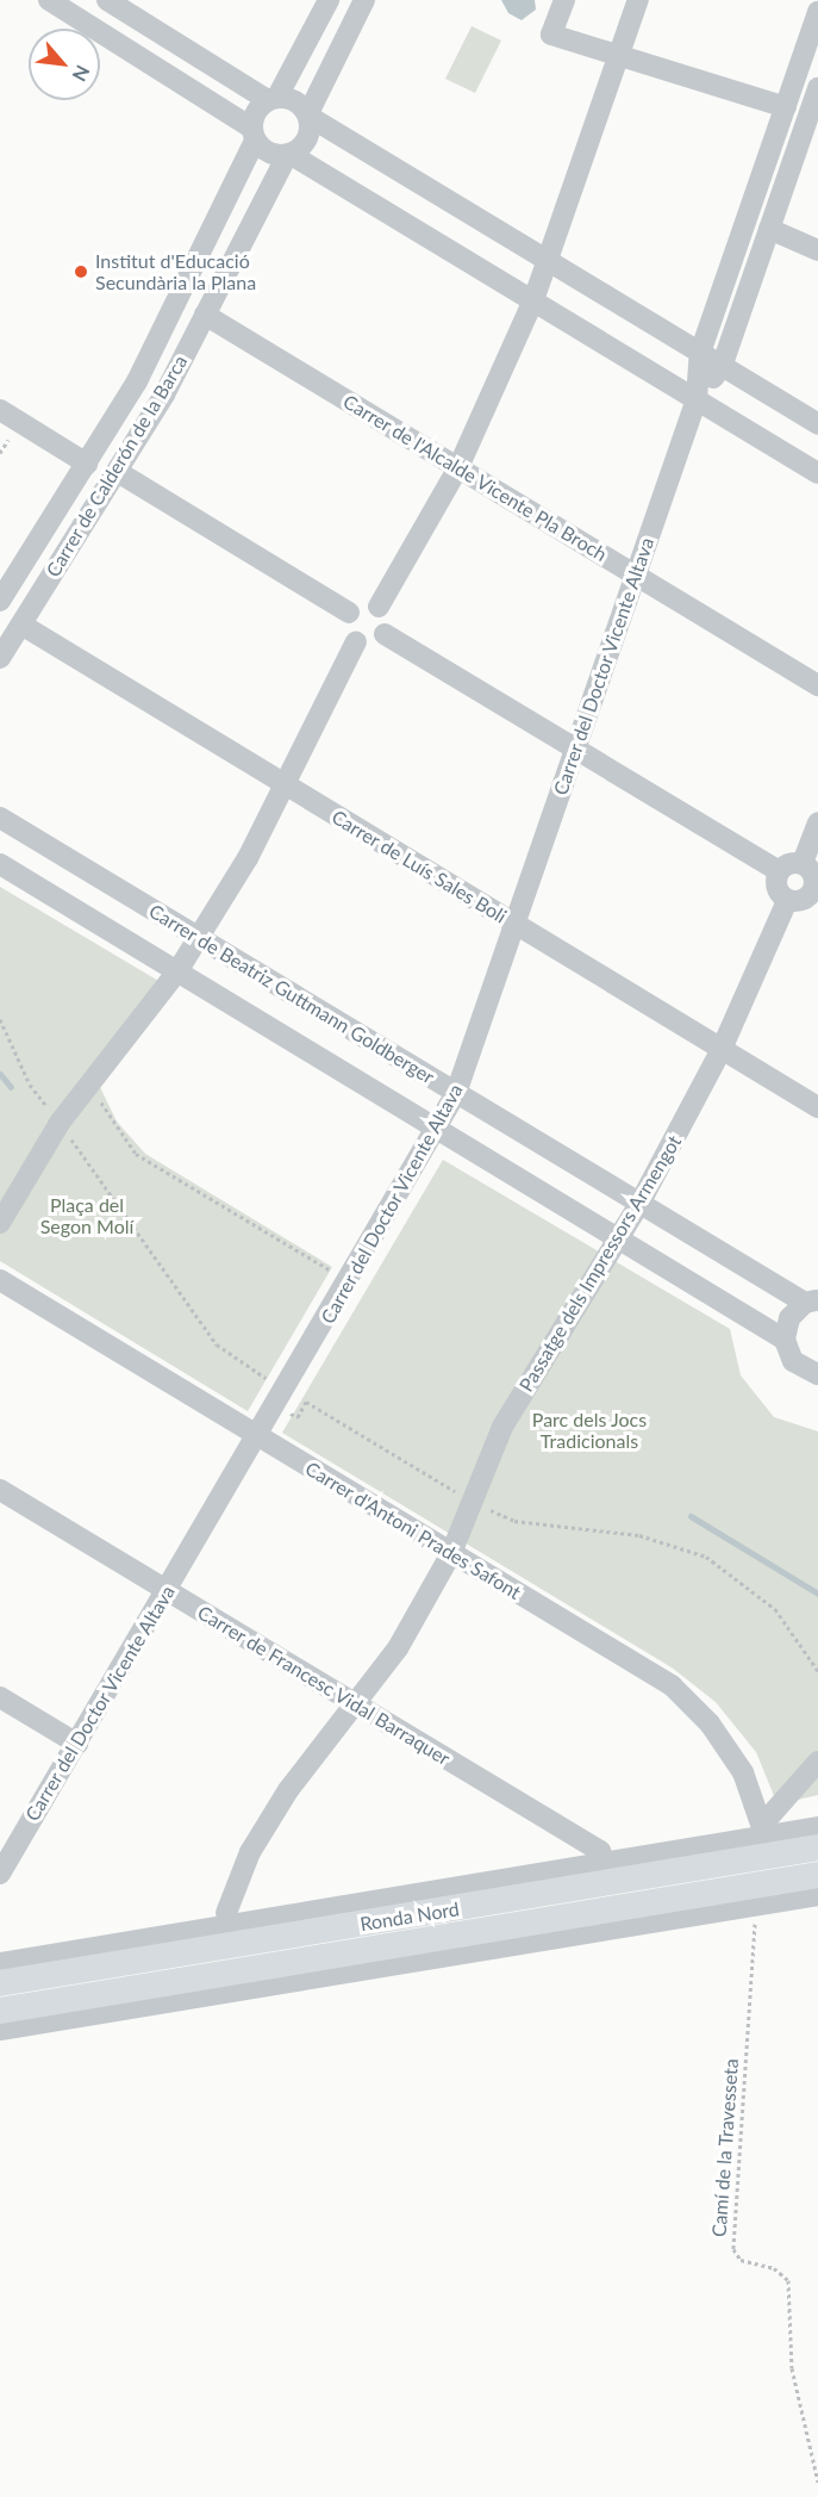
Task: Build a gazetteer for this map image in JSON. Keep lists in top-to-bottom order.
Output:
{
  "streets": {
    "main road": ["Ronda Nord"],
    "street": [
      "Carrer de Calderón de la Barca",
      "Carrer de l'Alcalde Vicente Pla Broch",
      "Carrer del Doctor Vicente Altava",
      "Carrer de Luís Sales Boli",
      "Carrer de Beatriz Guttmann Goldberger",
      "Passatge dels Impressors Armengot",
      "Carrer d'Antoni Prades Safont",
      "Carrer de Francesc Vidal Barraquer"
    ],
    "path": ["Camí de la Travesseta"]
  },
  "crossings": [
    ["Carrer de Calderón de la Barca", "Carrer de l'Alcalde Vicente Pla Broch"],
    ["Carrer de Calderón de la Barca", "Carrer de Luís Sales Boli"],
    ["Carrer de l'Alcalde Vicente Pla Broch", "Carrer del Doctor Vicente Altava"],
    ["Carrer del Doctor Vicente Altava", "Carrer de Luís Sales Boli"],
    ["Carrer del Doctor Vicente Altava", "Carrer de Beatriz Guttmann Goldberger"],
    ["Carrer del Doctor Vicente Altava", "Carrer d'Antoni Prades Safont"],
    ["Carrer del Doctor Vicente Altava", "Carrer de Francesc Vidal Barraquer"],
    ["Carrer de Luís Sales Boli", "Passatge dels Impressors Armengot"],
    ["Carrer de Beatriz Guttmann Goldberger", "Passatge dels Impressors Armengot"],
    ["Passatge dels Impressors Armengot", "Carrer d'Antoni Prades Safont"],
    ["Passatge dels Impressors Armengot", "Carrer de Francesc Vidal Barraquer"],
    ["Carrer d'Antoni Prades Safont", "Ronda Nord"],
    ["Carrer de Francesc Vidal Barraquer", "Ronda Nord"]
  ],
  "parks": ["Plaça del Segon Molí", "Parc dels Jocs Tradicionals"],
  "places": ["Institut d'Educació Secundària la Plana"],
  "north": "bottom right"
}
